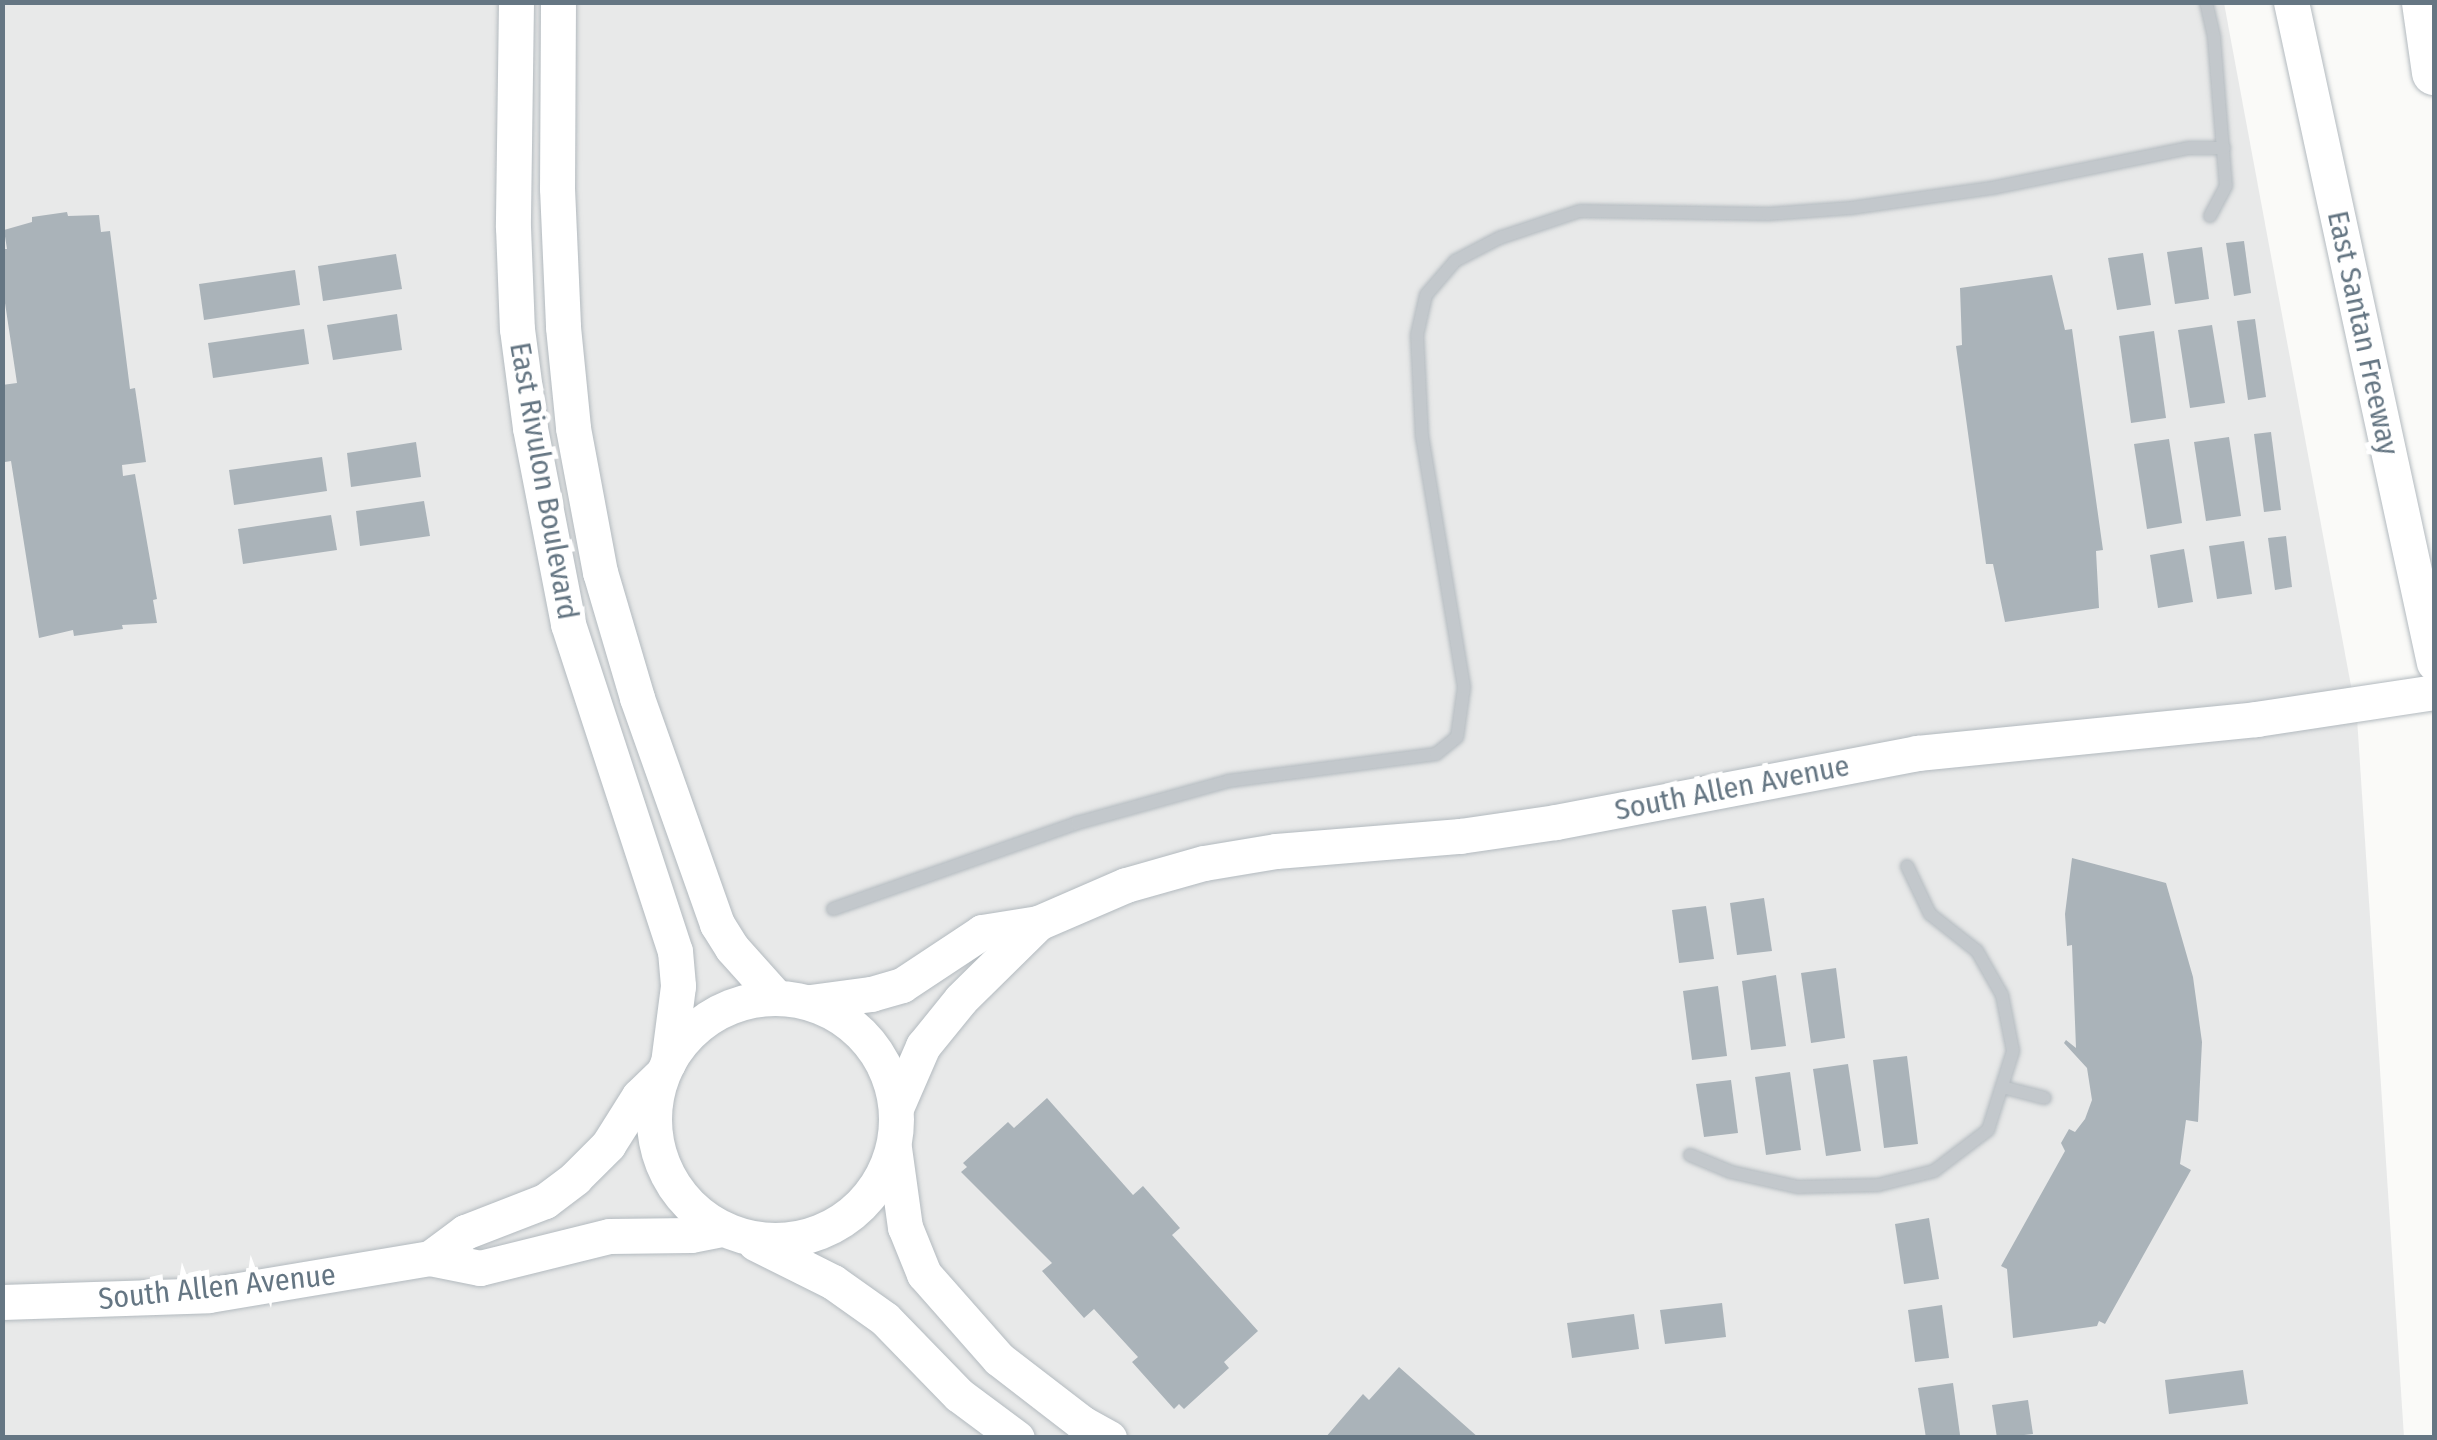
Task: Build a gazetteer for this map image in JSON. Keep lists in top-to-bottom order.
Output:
{
  "streets": {
    "street": ["East Santan Freeway", "East Rivulon Boulevard", "South Allen Avenue"]
  },
  "crossings": [
    ["East Rivulon Boulevard", "South Allen Avenue"]
  ]
}
